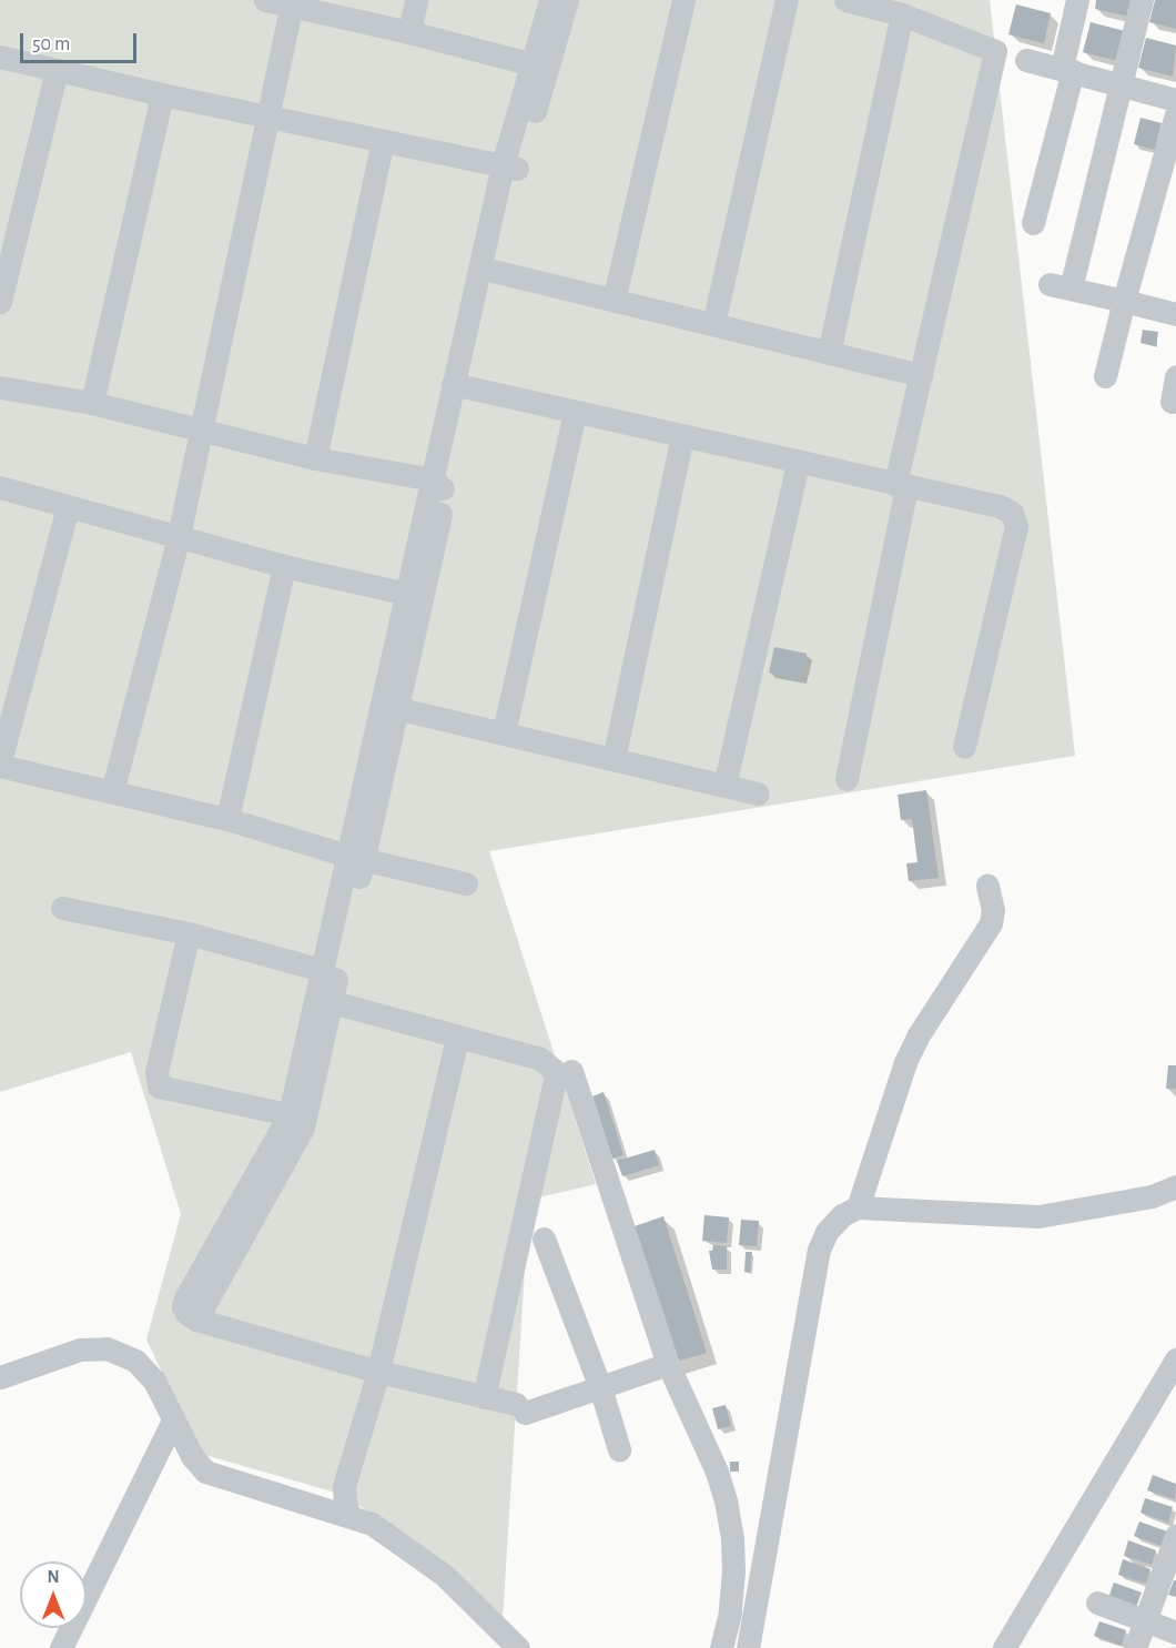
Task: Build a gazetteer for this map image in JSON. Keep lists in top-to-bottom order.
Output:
{
  "scale_bar": "50 m",
  "north": "top"
}
